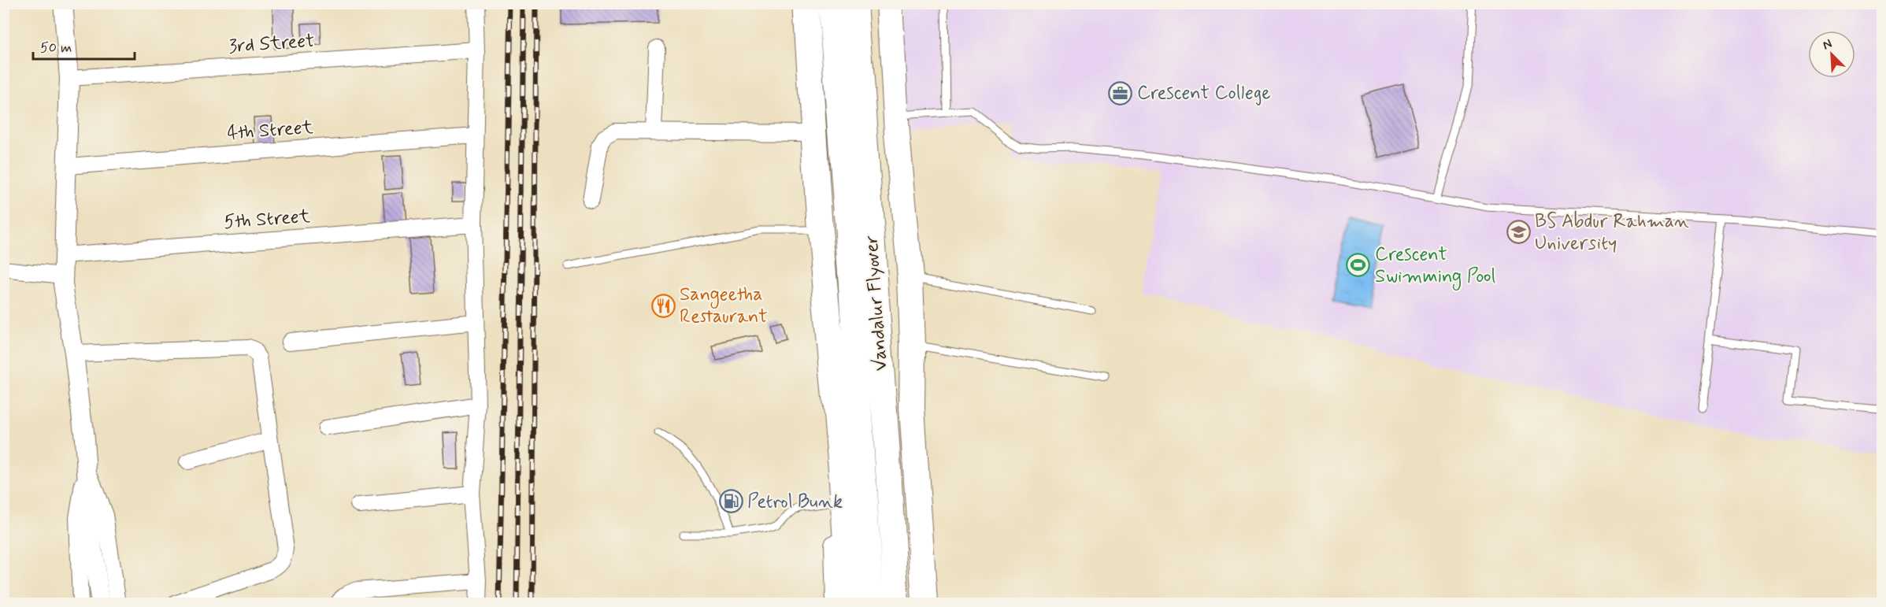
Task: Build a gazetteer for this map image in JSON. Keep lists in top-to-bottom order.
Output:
{
  "streets": {
    "highway": ["Vandalur Flyover"],
    "street": ["3rd Street", "4th Street", "5th Street"]
  },
  "places": {
    "office": ["Crescent College"],
    "school or university": ["BS Abdur Rahman University"],
    "sports": ["Crescent Swimming Pool"],
    "restaurant": ["Sangeetha Restaurant"],
    "fuel station": ["Petrol Bunk"]
  },
  "scale_bar": "50 m",
  "north": "top left"
}
